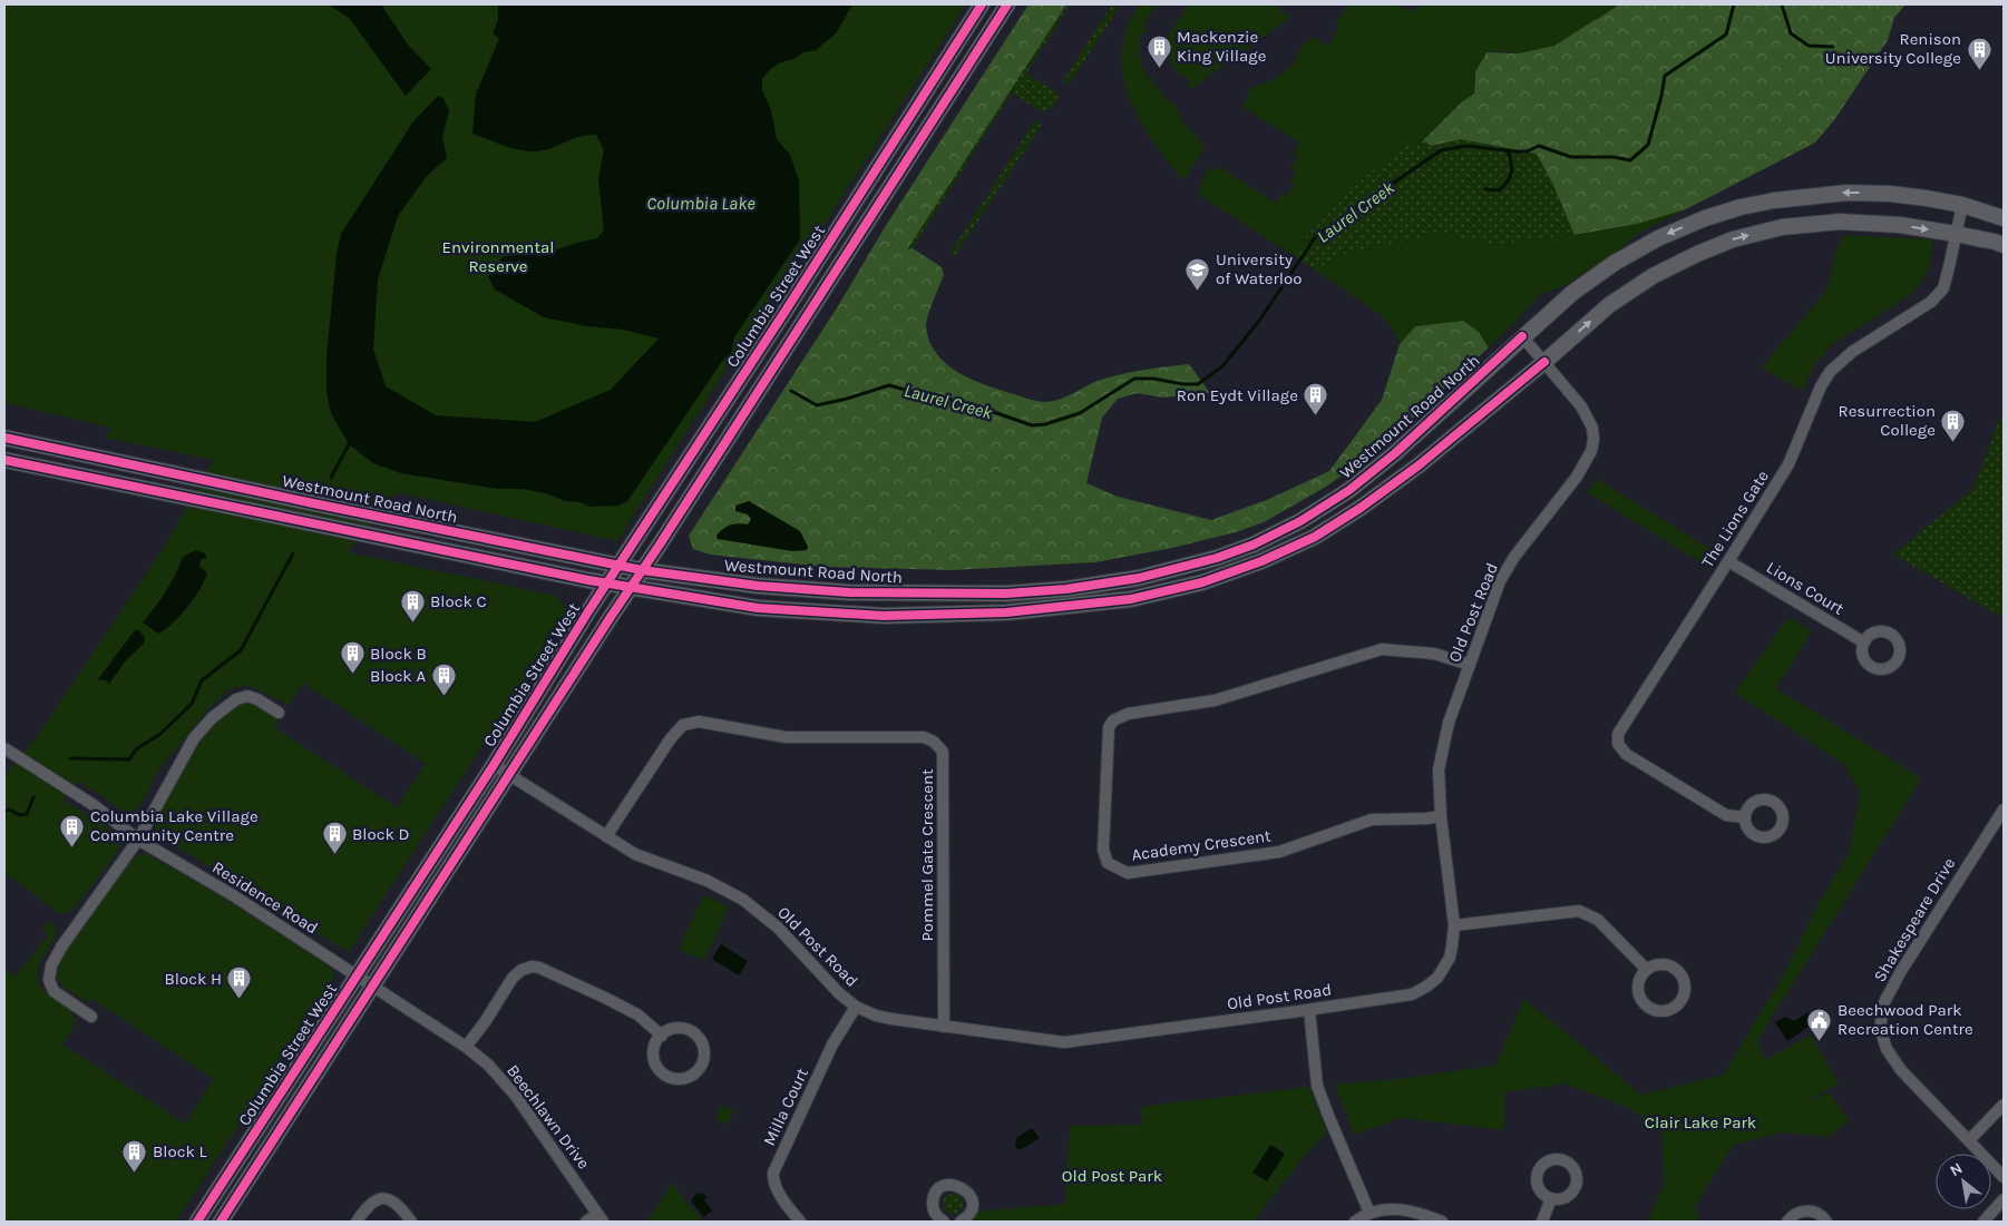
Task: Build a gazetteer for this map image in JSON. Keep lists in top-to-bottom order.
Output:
{
  "streets": {
    "main road": ["Columbia Street West", "Westmount Road North"],
    "street": [
      "The Lions Gate",
      "Lions Court",
      "Old Post Road",
      "Academy Crescent",
      "Pommel Gate Crescent",
      "Residence Road",
      "Shakespeare Drive",
      "Milla Court",
      "Beechlawn Drive"
    ]
  },
  "crossings": [
    ["Columbia Street West", "Westmount Road North"],
    ["Columbia Street West", "Old Post Road"],
    ["Columbia Street West", "Residence Road"],
    ["Columbia Street West", "Beechlawn Drive"],
    ["Westmount Road North", "The Lions Gate"],
    ["Westmount Road North", "Old Post Road"],
    ["The Lions Gate", "Lions Court"],
    ["Old Post Road", "Academy Crescent"],
    ["Old Post Road", "Pommel Gate Crescent"],
    ["Old Post Road", "Milla Court"],
    ["Residence Road", "Beechlawn Drive"]
  ],
  "water": ["Columbia Lake", "Laurel Creek"],
  "parks": ["Environmental Reserve", "Clair Lake Park", "Old Post Park"],
  "places": {
    "building": [
      "Mackenzie King Village",
      "Renison University College",
      "Ron Eydt Village",
      "Resurrection College",
      "Block C",
      "Block B",
      "Block A",
      "Columbia Lake Village Community Centre",
      "Block D",
      "Block H",
      "Block L"
    ],
    "school or university": ["University of Waterloo"],
    "public building": ["Beechwood Park Recreation Centre"]
  },
  "north": "top left"
}
